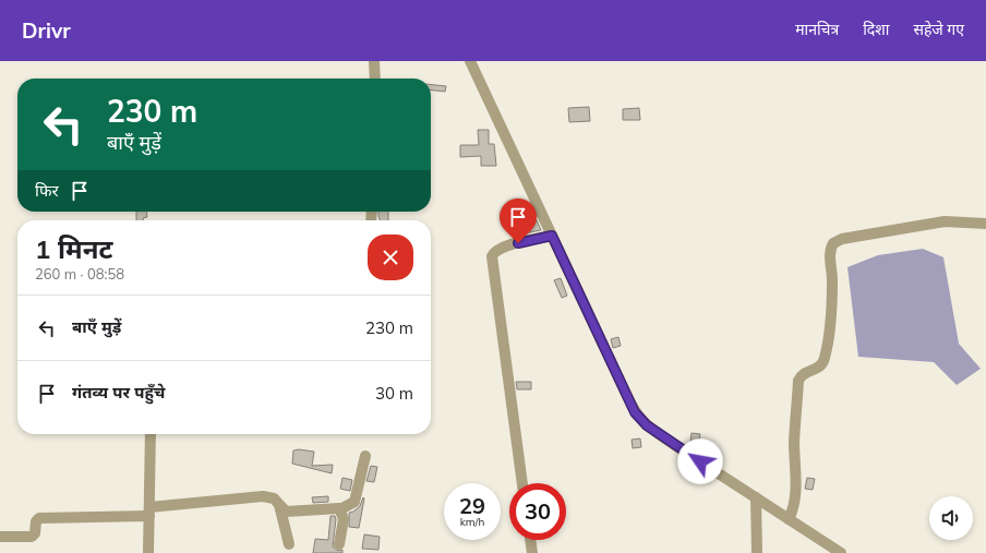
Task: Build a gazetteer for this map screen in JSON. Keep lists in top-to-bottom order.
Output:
{
  "page": {
    "header": "Drivr",
    "nav": ["मानचित्र", "दिशा", "सहेजे गए"],
    "turn": ["230 m", "बाएँ मुड़ें"],
    "then": "फिर",
    "heading": ["1 मिनट", "260 m · 08:58"],
    "list": [
      {
        "name": "बाएँ मुड़ें",
        "value": "230 m"
      },
      {
        "name": "गंतव्य पर पहुँचे",
        "value": "30 m"
      }
    ],
    "speed": "29 km/h",
    "limit": "30"
  }
}
